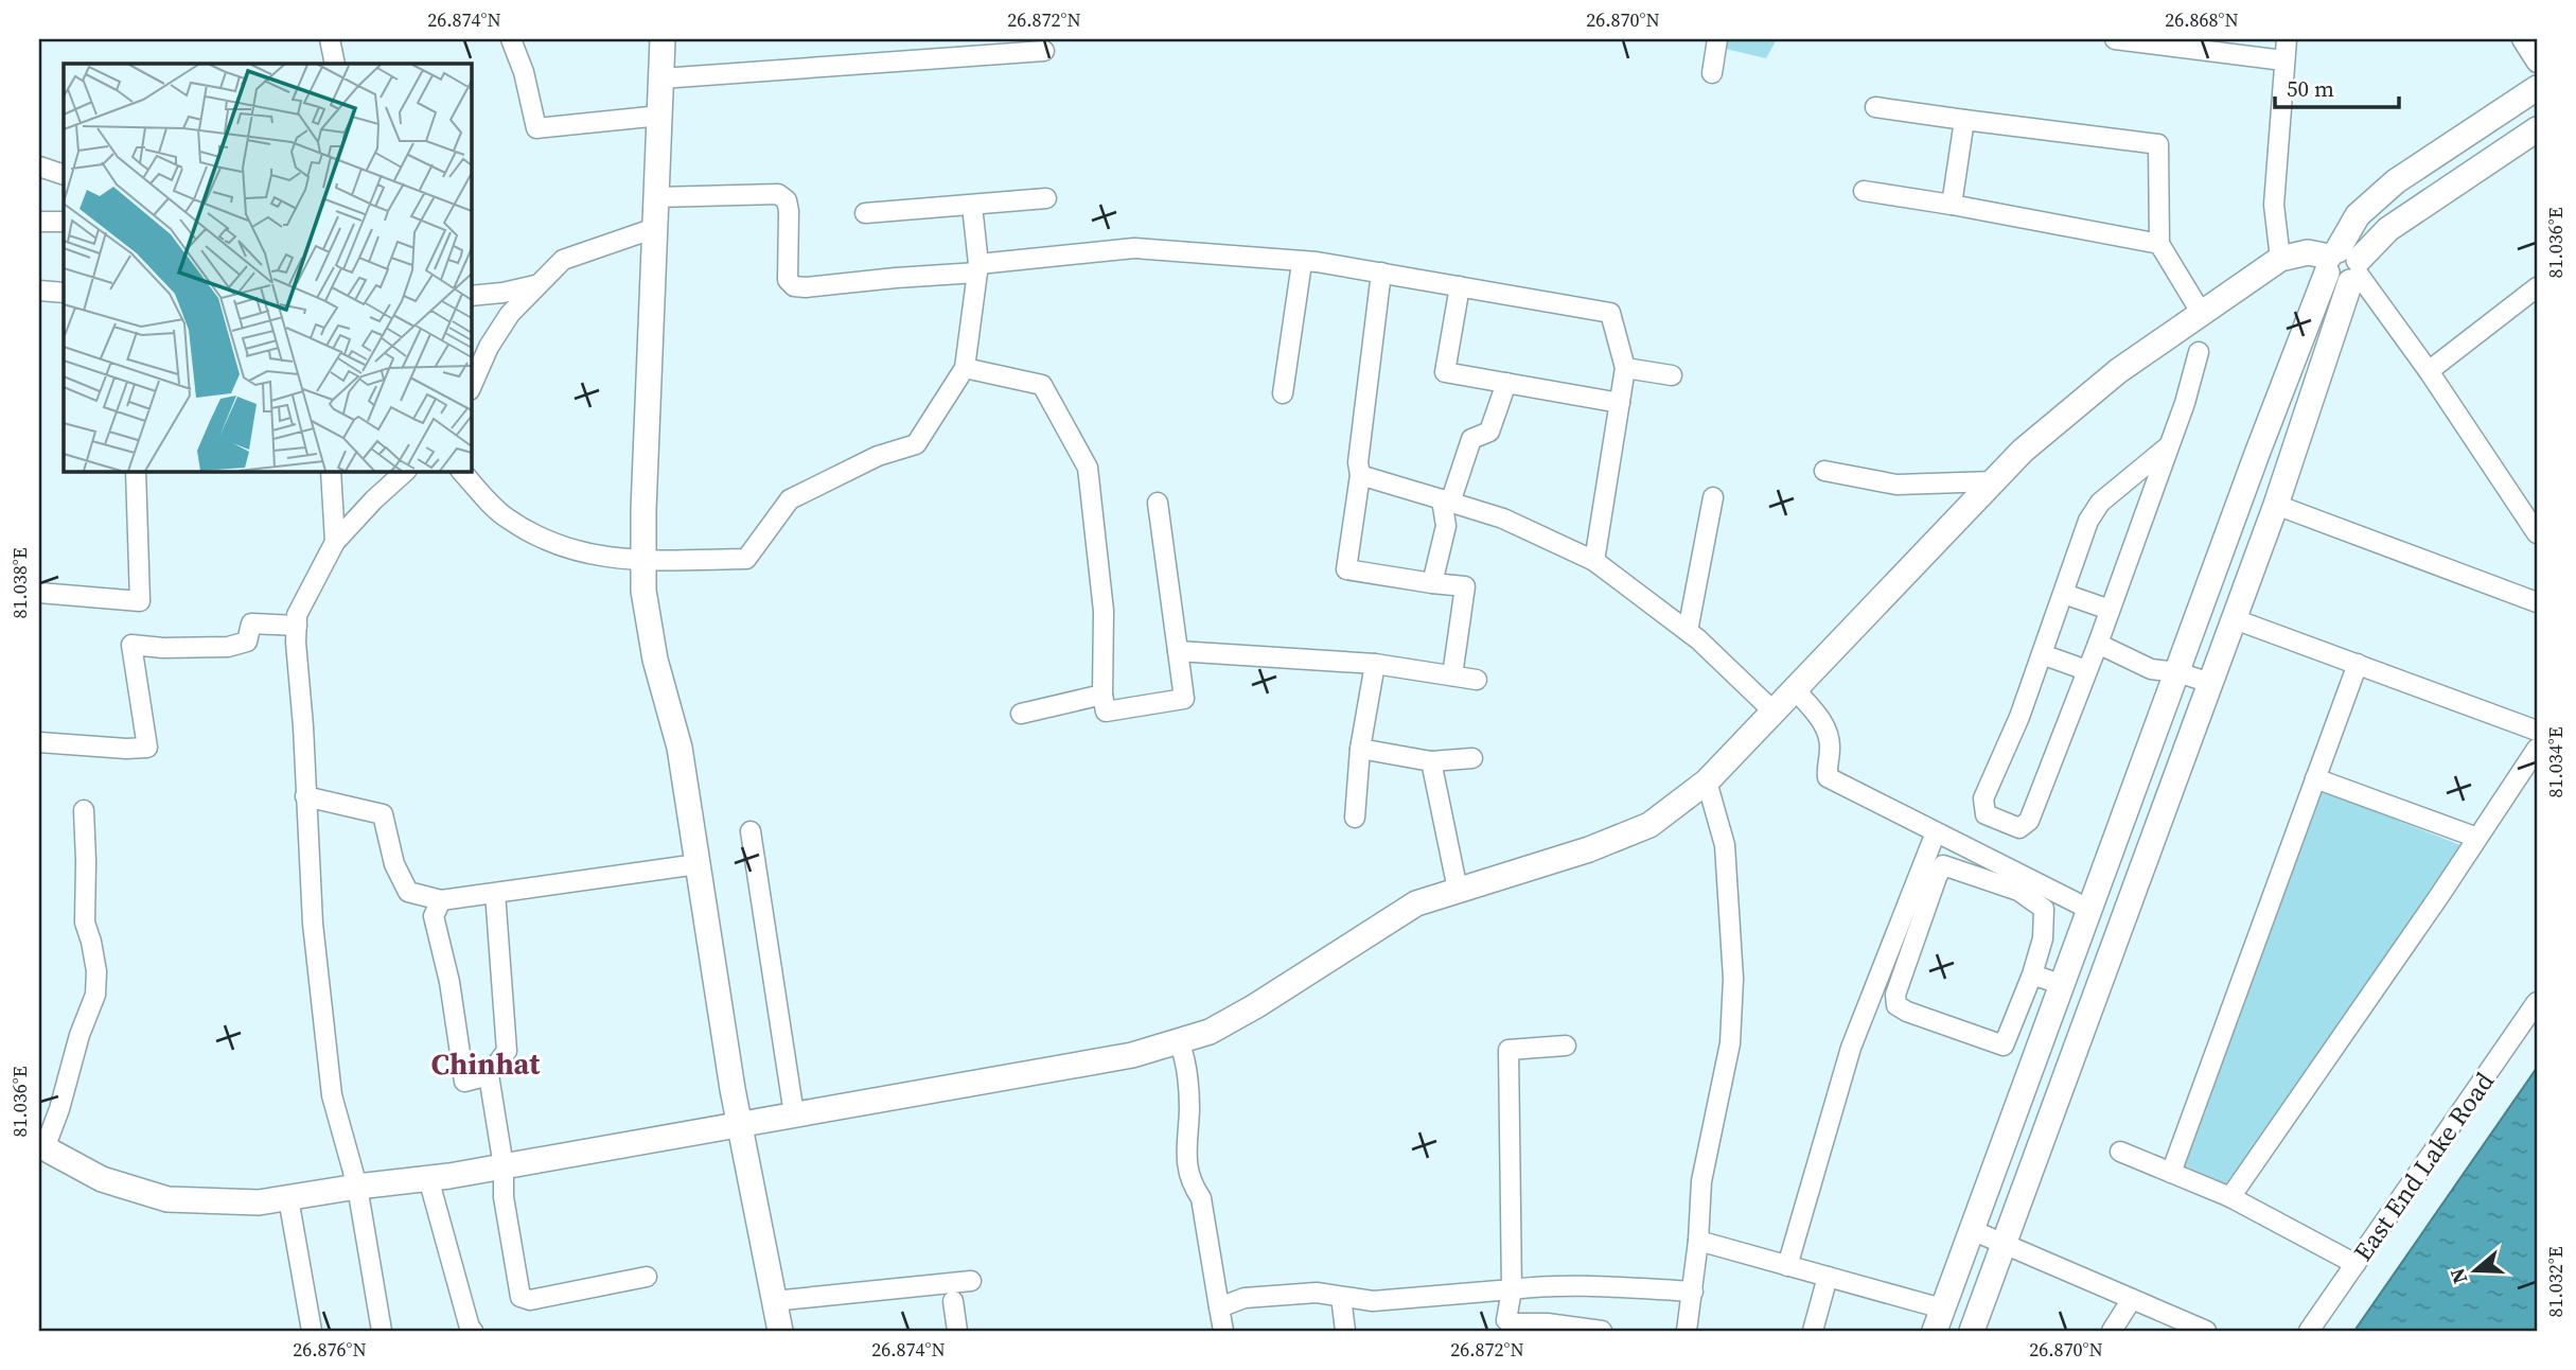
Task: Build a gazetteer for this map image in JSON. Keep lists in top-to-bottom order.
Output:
{
  "streets": {
    "street": ["East End Lake Road"]
  },
  "districts": ["Chinhat"],
  "scale_bar": "50 m",
  "north": "left",
  "coordinates": [
    "26.874°N",
    "26.872°N",
    "26.870°N",
    "26.868°N",
    "81.036°E",
    "81.038°E",
    "81.034°E",
    "81.032°E",
    "26.876°N"
  ]
}
